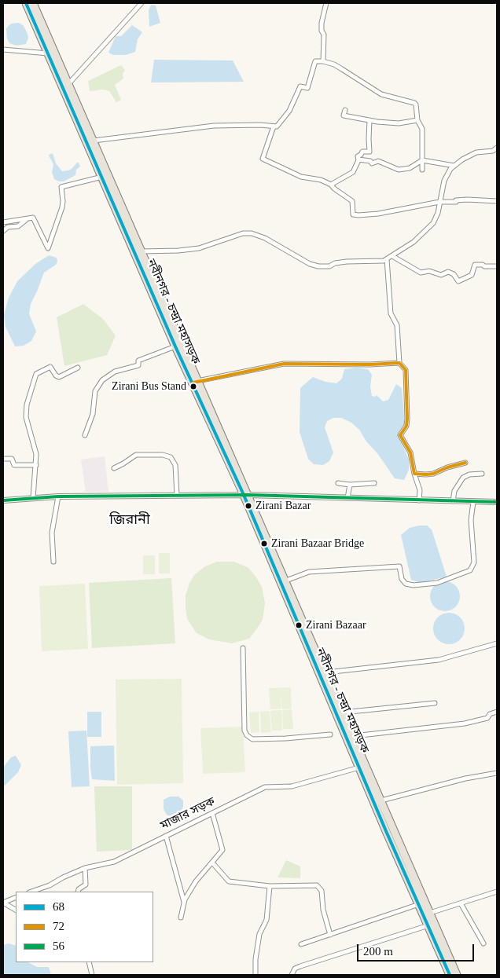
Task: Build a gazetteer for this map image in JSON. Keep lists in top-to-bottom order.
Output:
{
  "streets": {
    "highway": ["নবীনগর - চন্দ্রা মহাসড়ক"],
    "street": ["মাজার সড়ক"]
  },
  "crossings": [
    ["নবীনগর - চন্দ্রা মহাসড়ক", "মাজার সড়ক"]
  ],
  "districts": ["জিরানী"],
  "places": [
    "Zirani Bus Stand",
    "Zirani Bazar",
    "Zirani Bazaar Bridge",
    "Zirani Bazaar"
  ],
  "lines": ["transit line 68", "transit line 72", "transit line 56"],
  "legend": ["68", "72", "56"],
  "scale_bar": "200 m"
}
